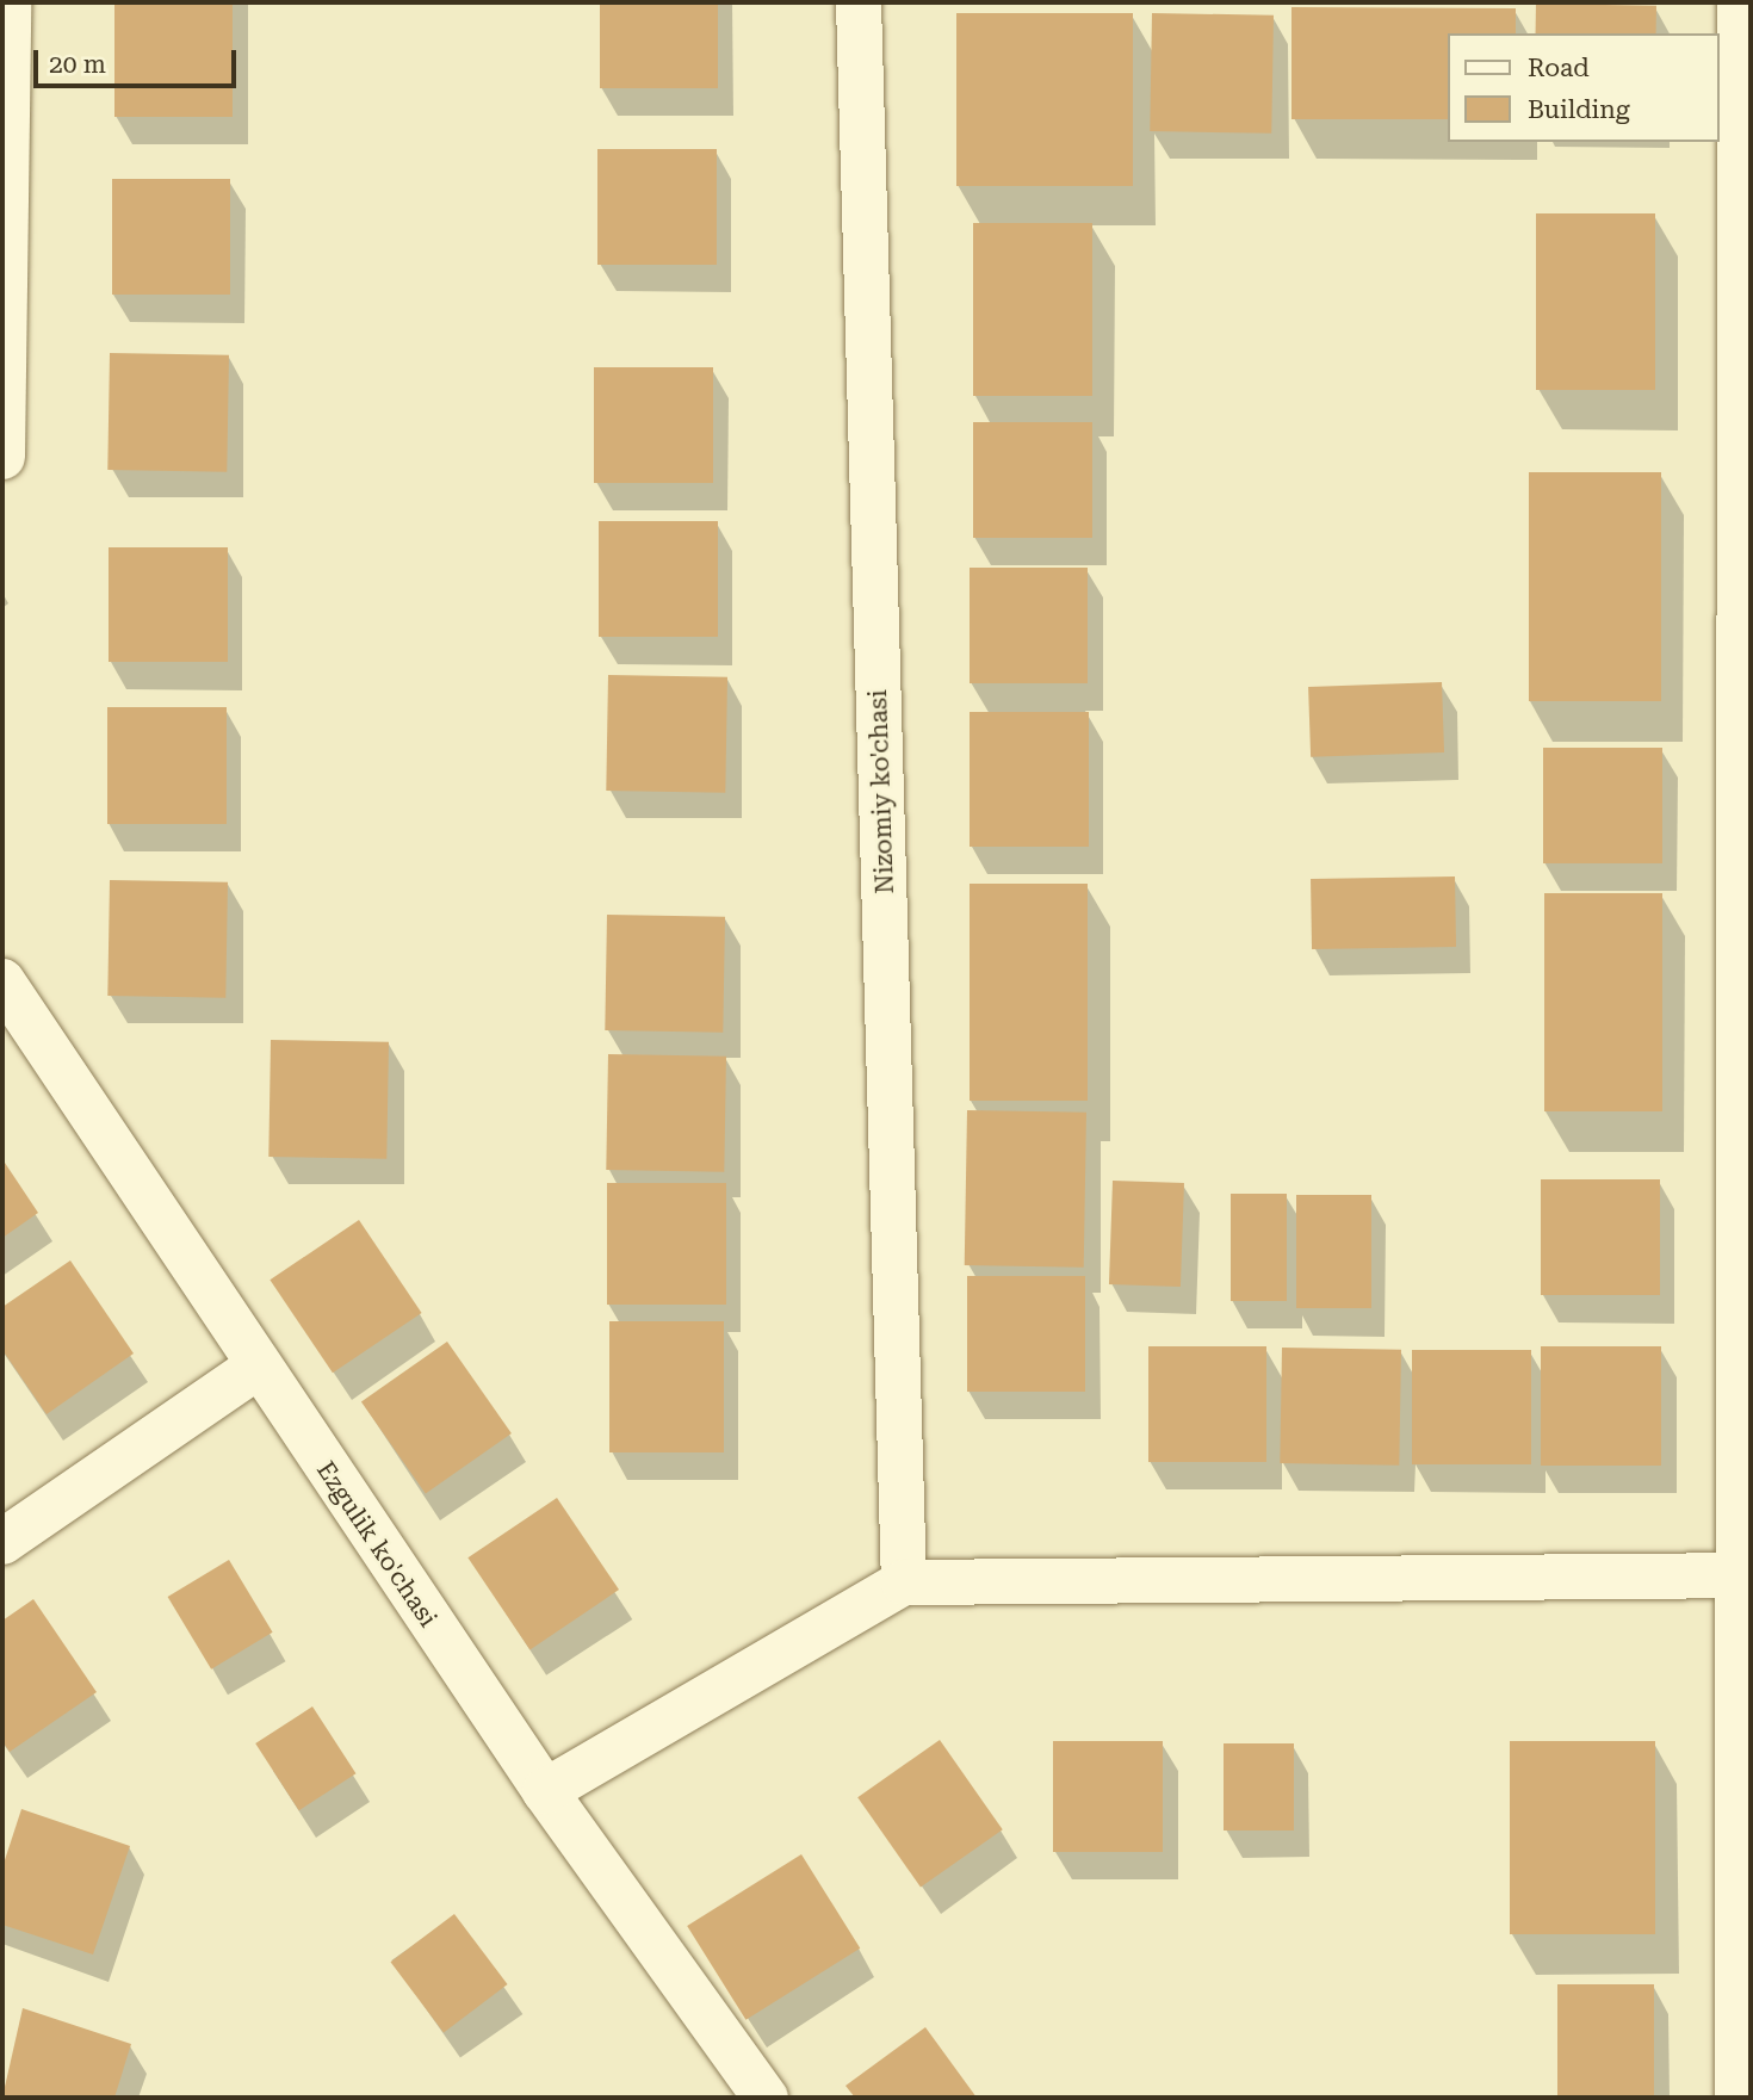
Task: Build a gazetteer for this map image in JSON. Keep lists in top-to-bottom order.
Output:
{
  "streets": {
    "street": ["Nizomiy ko'chasi", "Ezgulik ko'chasi"]
  },
  "legend": ["Road", "Building"],
  "scale_bar": "20 m"
}
